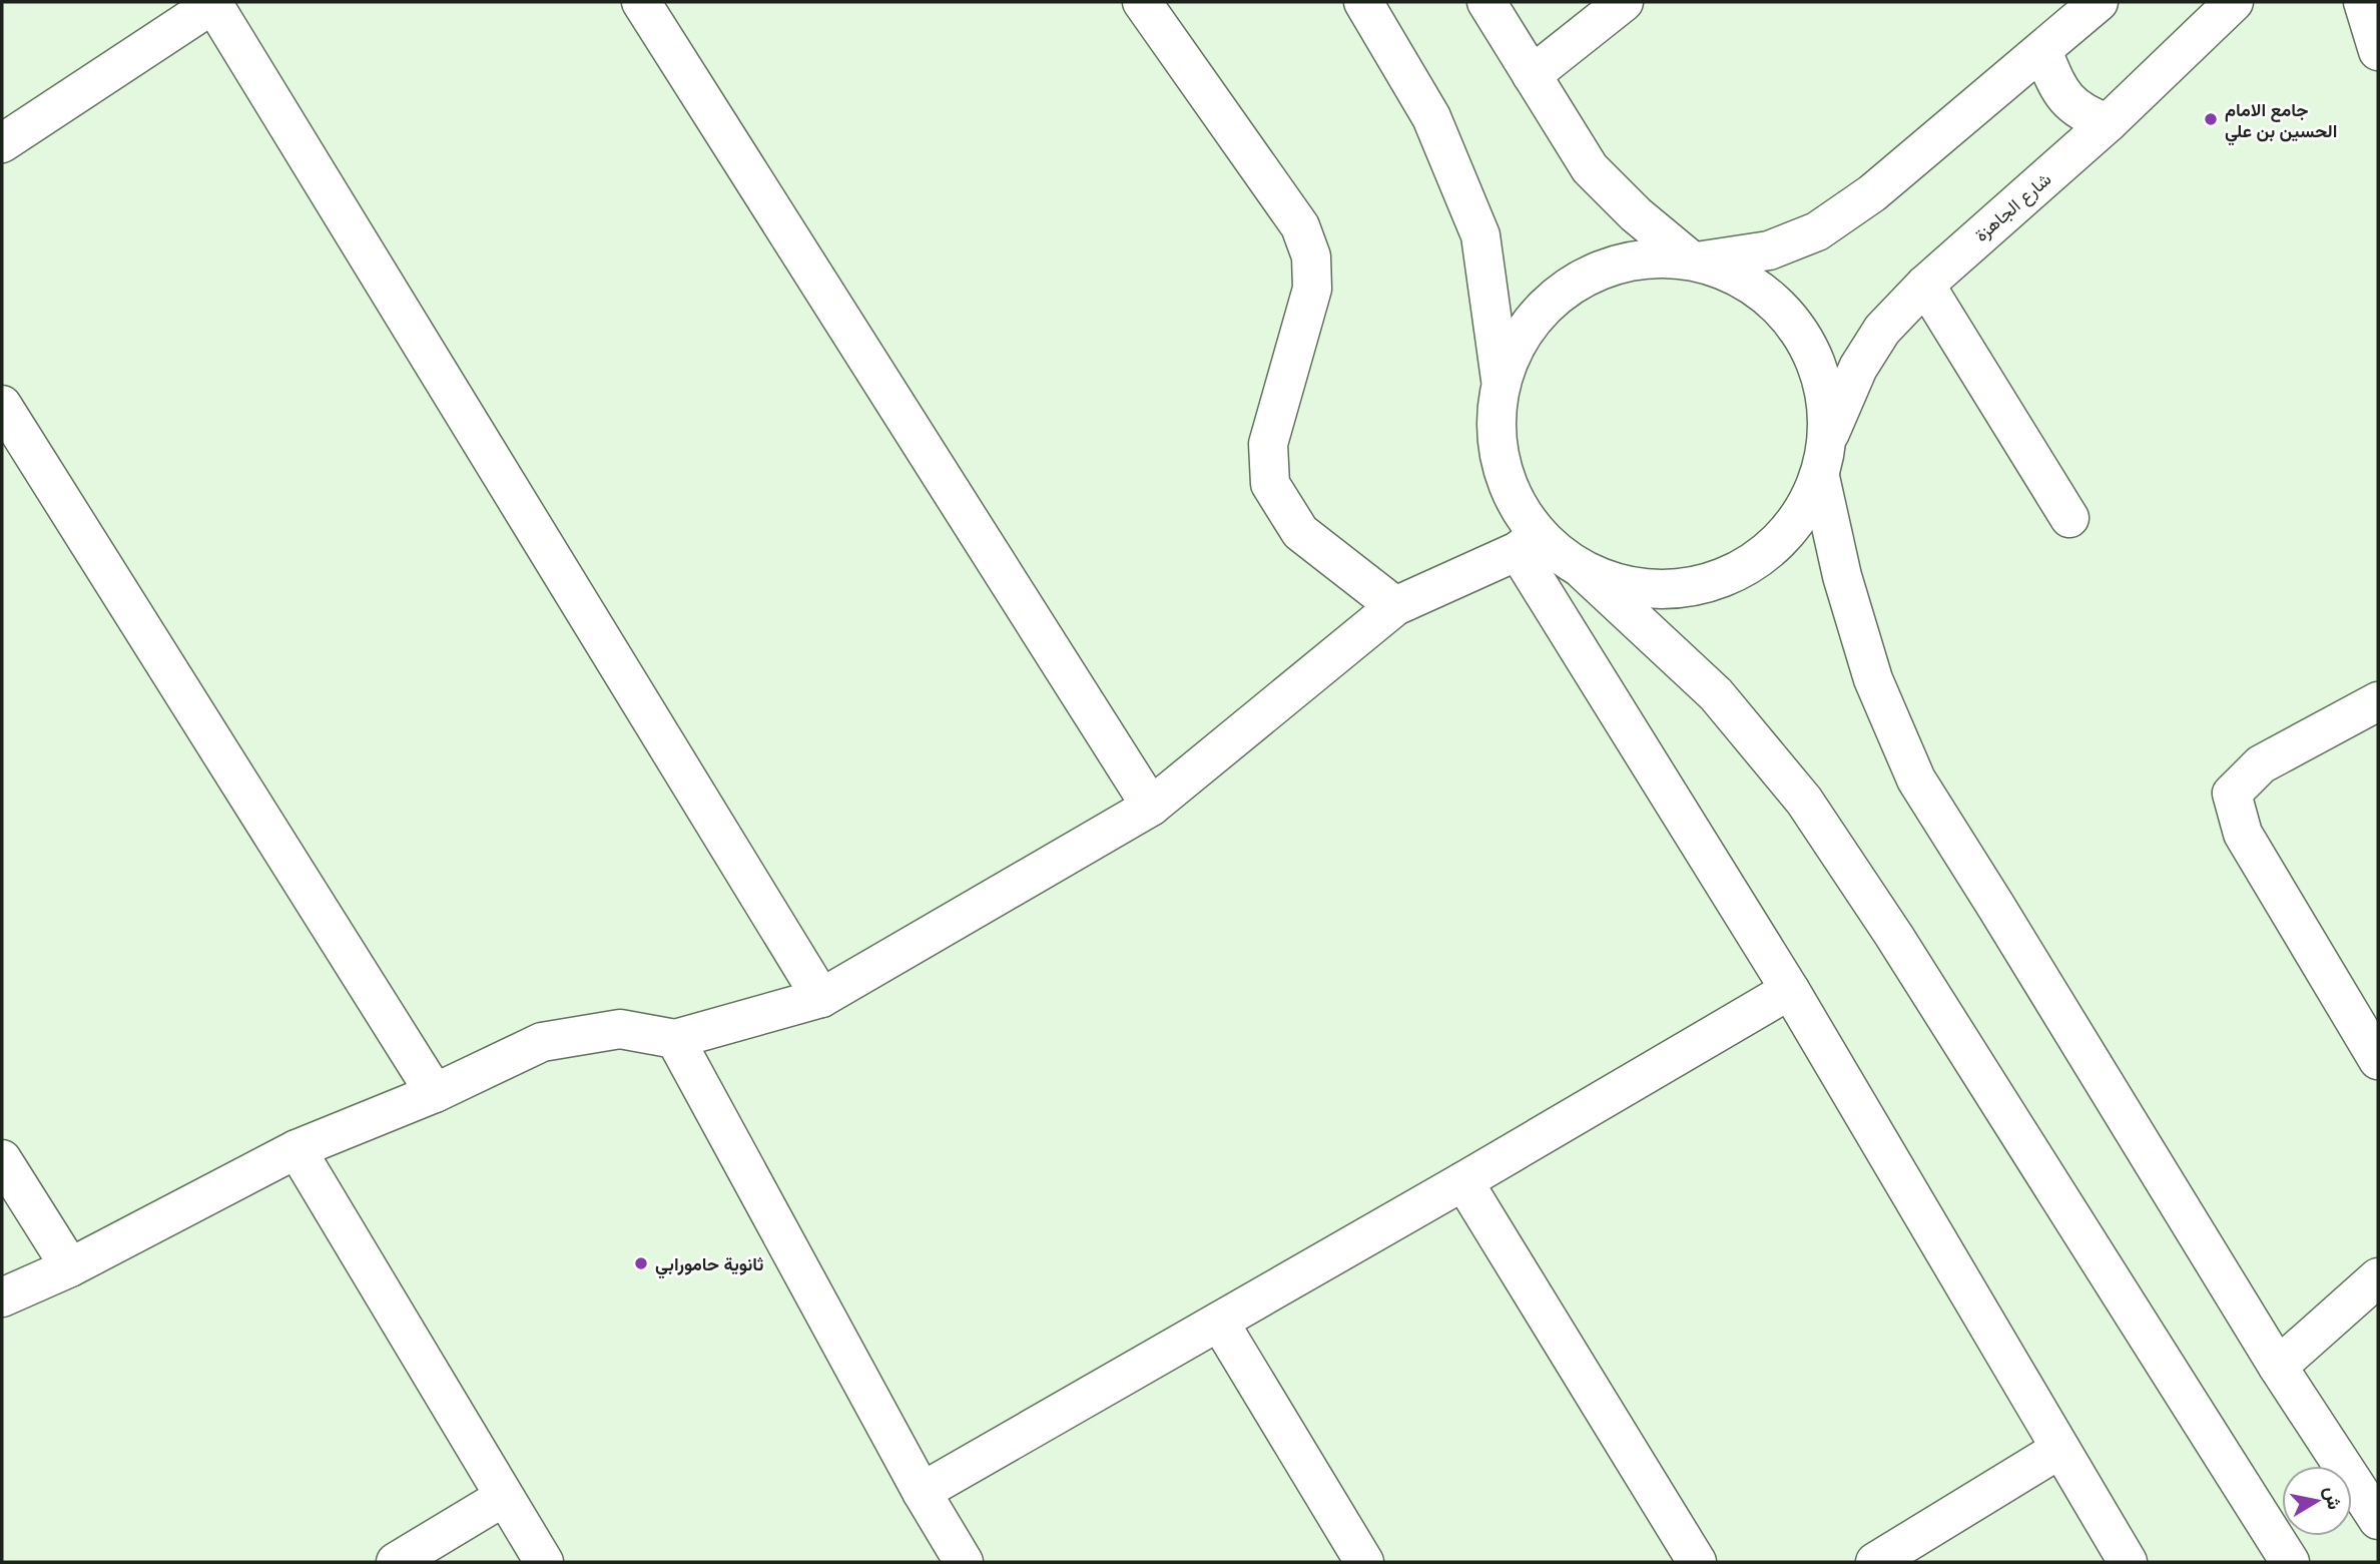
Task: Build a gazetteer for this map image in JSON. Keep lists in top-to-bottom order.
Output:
{
  "streets": {
    "street": ["شارع الجاهزة"]
  },
  "places": ["جامع الامام الحسين بن علي", "ثانوية حامورابي"],
  "north": "right"
}
